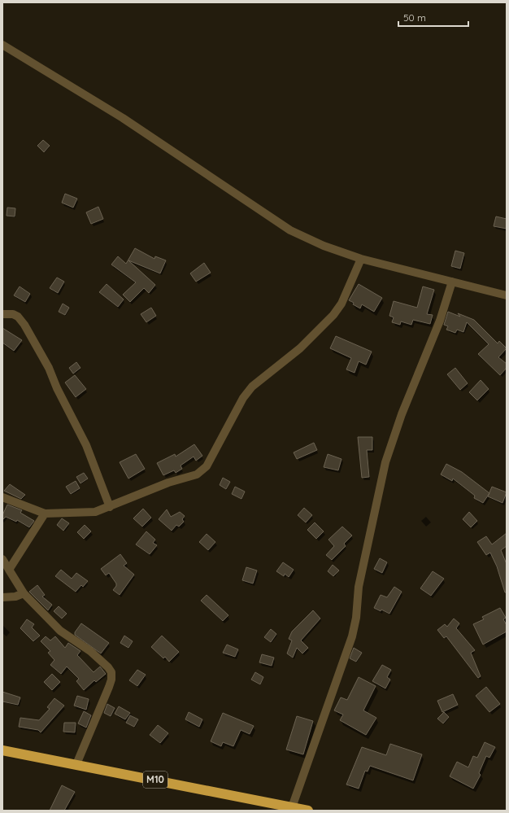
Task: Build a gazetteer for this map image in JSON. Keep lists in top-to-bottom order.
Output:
{
  "streets": {
    "highway": ["M10"]
  },
  "scale_bar": "50 m"
}
